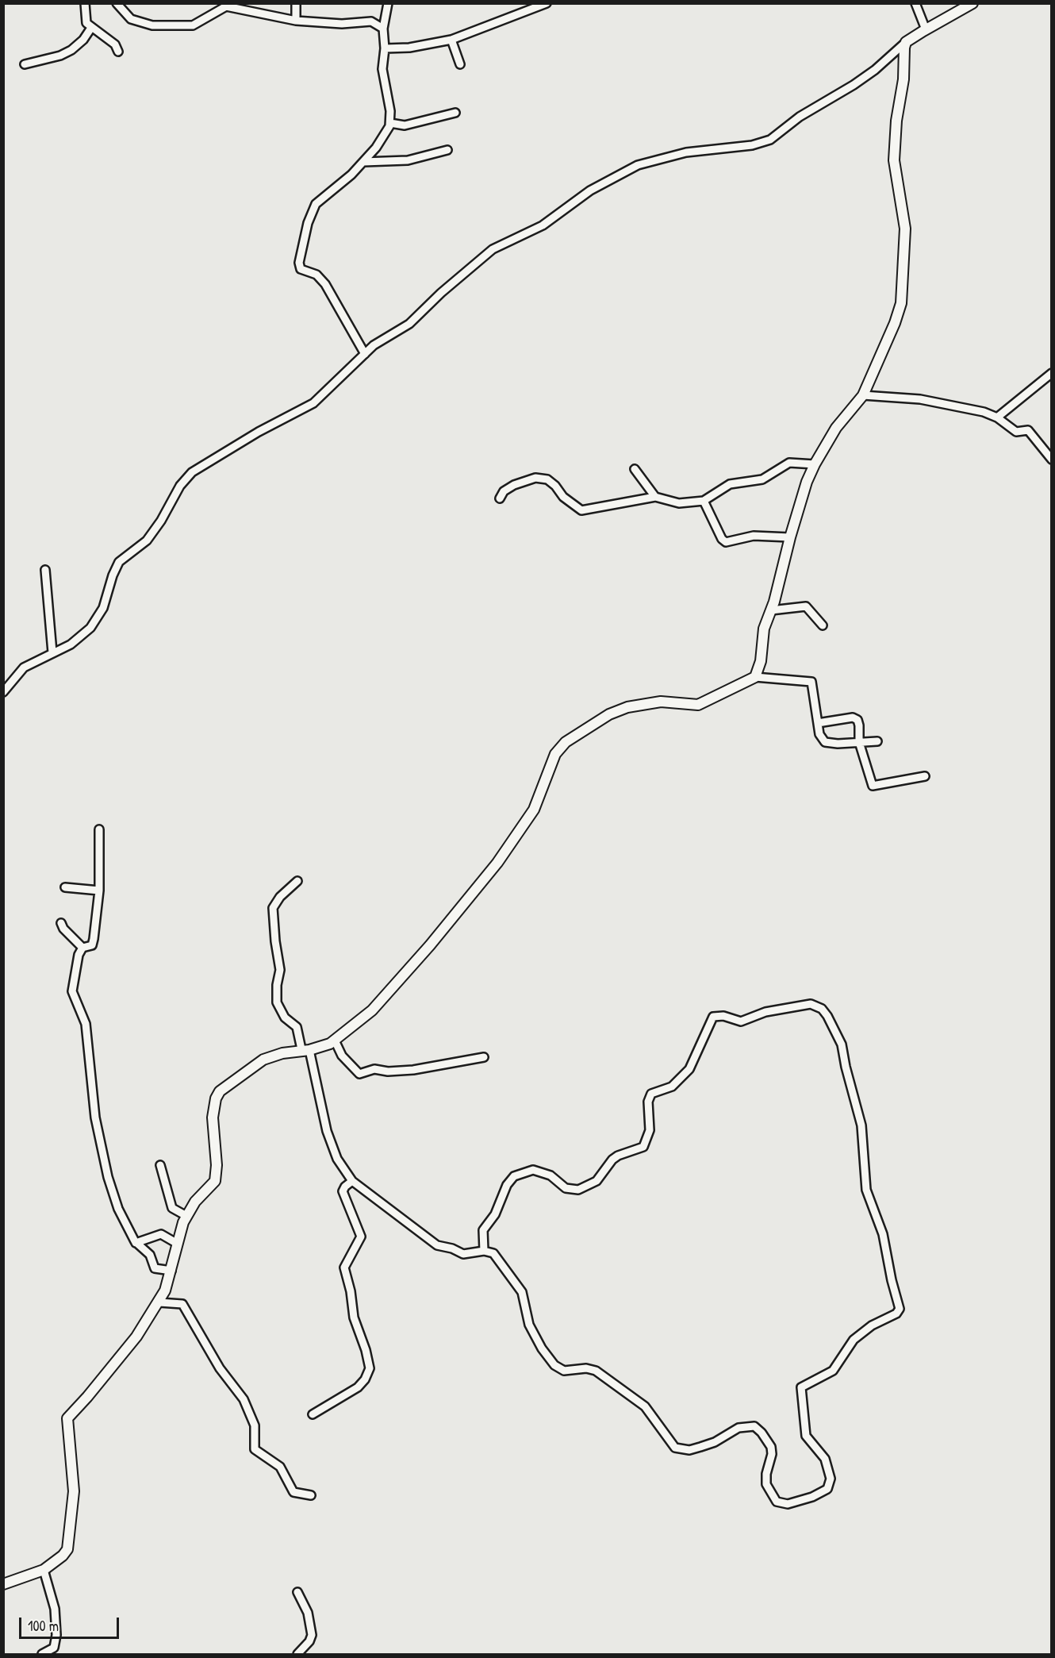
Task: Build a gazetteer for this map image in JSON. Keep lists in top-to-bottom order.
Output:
{
  "scale_bar": "100 m"
}
